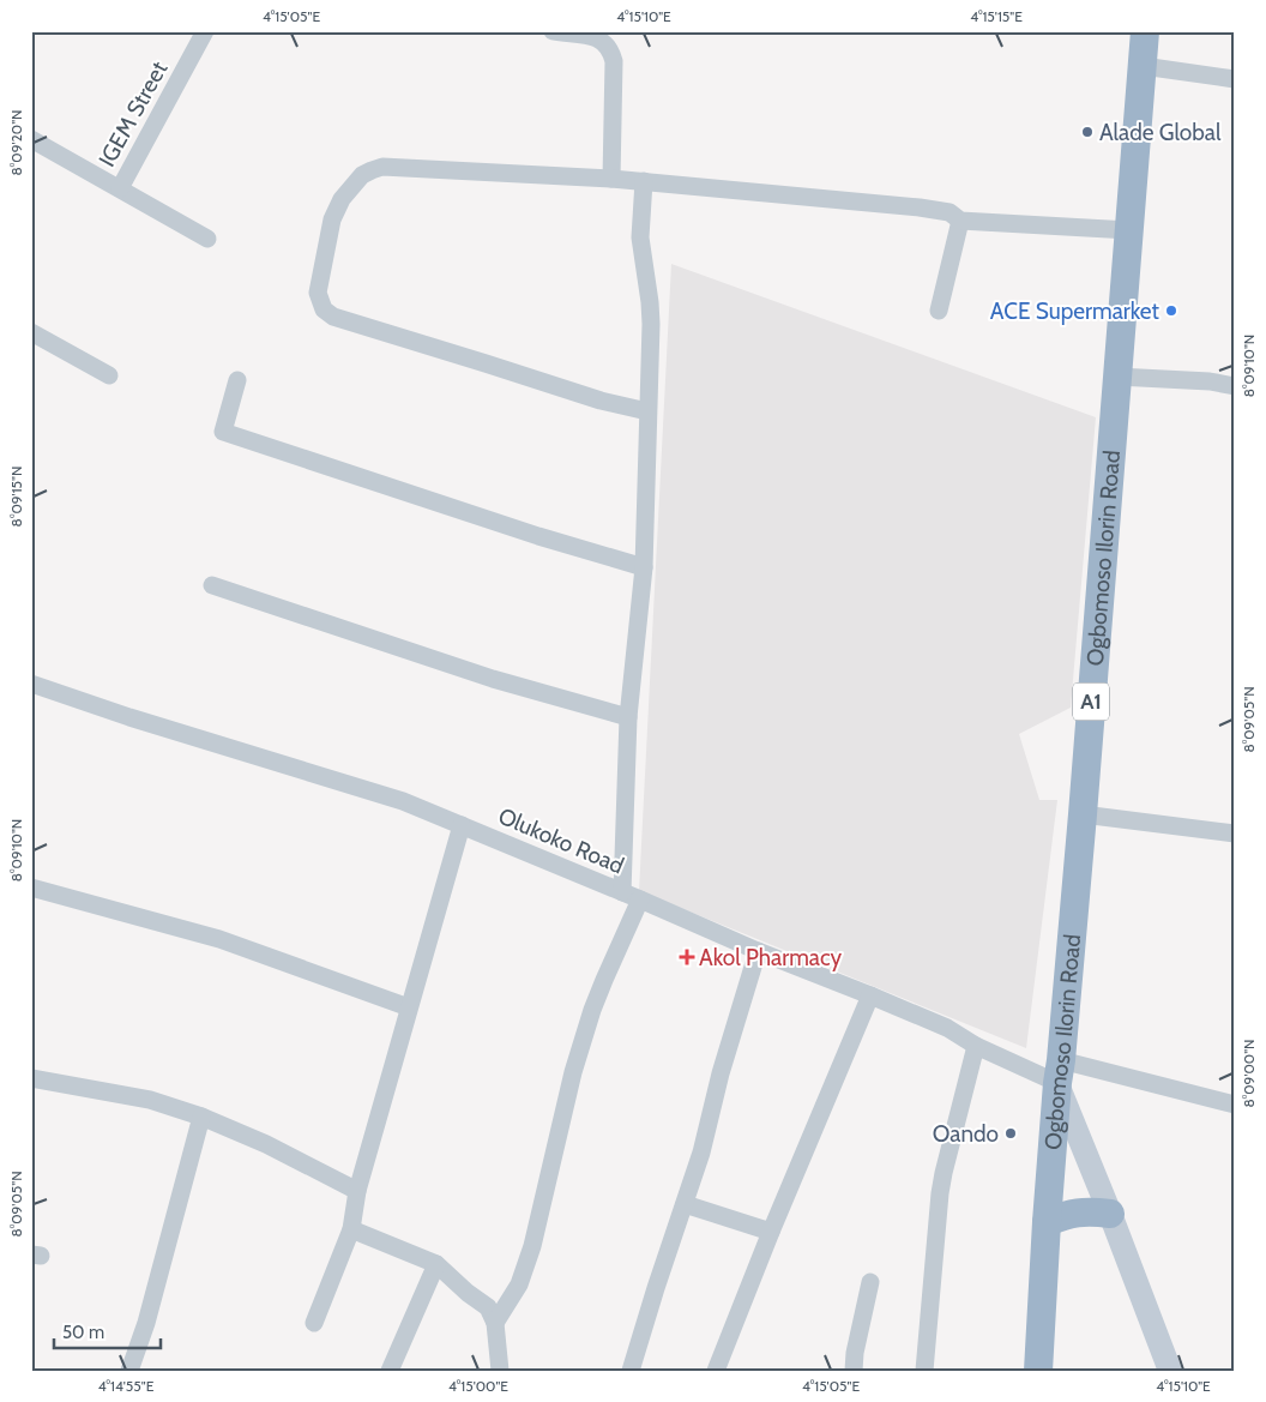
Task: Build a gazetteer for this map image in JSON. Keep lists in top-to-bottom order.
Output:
{
  "streets": {
    "highway": ["Ogbomoso Ilorin Road", "A1"],
    "street": ["IGEM Street", "Olukoko Road"]
  },
  "crossings": [
    ["Ogbomoso Ilorin Road", "Olukoko Road"]
  ],
  "places": {
    "other": ["Alade Global", "ACE Supermarket", "Oando"],
    "health": ["Akol Pharmacy"]
  },
  "scale_bar": "50 m",
  "coordinates": [
    "4°15'05\"E",
    "4°15'10\"E",
    "4°15'15\"E",
    "8°09'20\"N",
    "8°09'10\"N",
    "8°09'15\"N",
    "8°09'05\"N",
    "8°09'00\"N",
    "4°14'55\"E",
    "4°15'00\"E"
  ]
}
